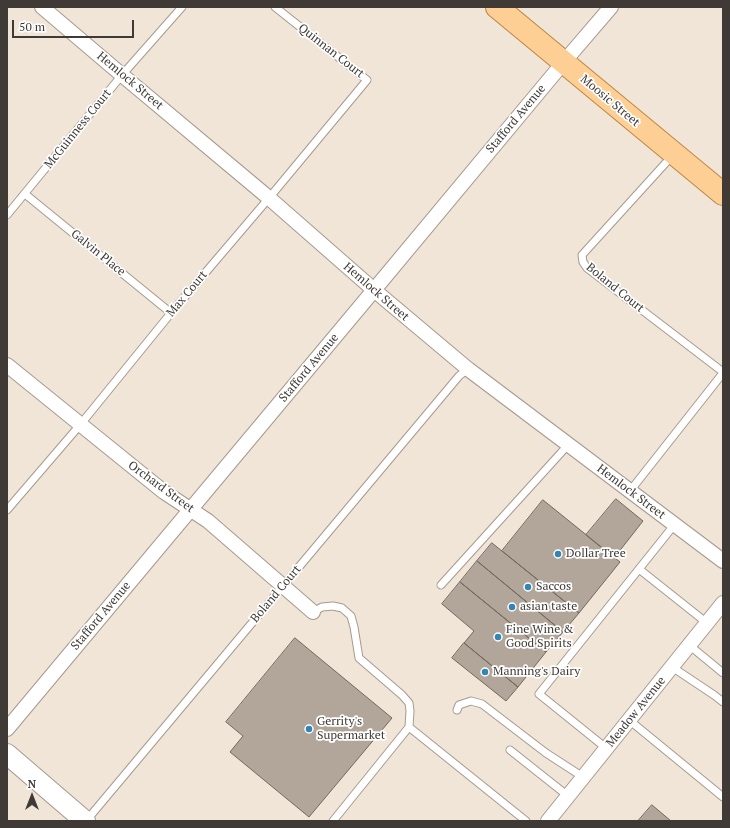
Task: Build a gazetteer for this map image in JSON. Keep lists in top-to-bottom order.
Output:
{
  "streets": {
    "main road": ["Moosic Street"],
    "street": [
      "Hemlock Street",
      "Stafford Avenue",
      "Orchard Street",
      "Meadow Avenue"
    ],
    "lane": [
      "Quinnan Court",
      "McGuinness Court",
      "Galvin Place",
      "Boland Court",
      "Max Court"
    ]
  },
  "crossings": [
    ["Quinnan Court", "Max Court"],
    ["Hemlock Street", "Stafford Avenue"],
    ["Hemlock Street", "McGuinness Court"],
    ["Hemlock Street", "Boland Court"],
    ["Hemlock Street", "Max Court"],
    ["Moosic Street", "Stafford Avenue"],
    ["Moosic Street", "Boland Court"],
    ["Stafford Avenue", "Orchard Street"],
    ["McGuinness Court", "Galvin Place"],
    ["Galvin Place", "Max Court"],
    ["Boland Court", "Orchard Street"],
    ["Max Court", "Orchard Street"]
  ],
  "places": [
    "Dollar Tree",
    "Saccos",
    "asian taste",
    "Fine Wine & Good Spirits",
    "Manning's Dairy",
    "Gerrity's Supermarket"
  ],
  "scale_bar": "50 m",
  "north": "top"
}
